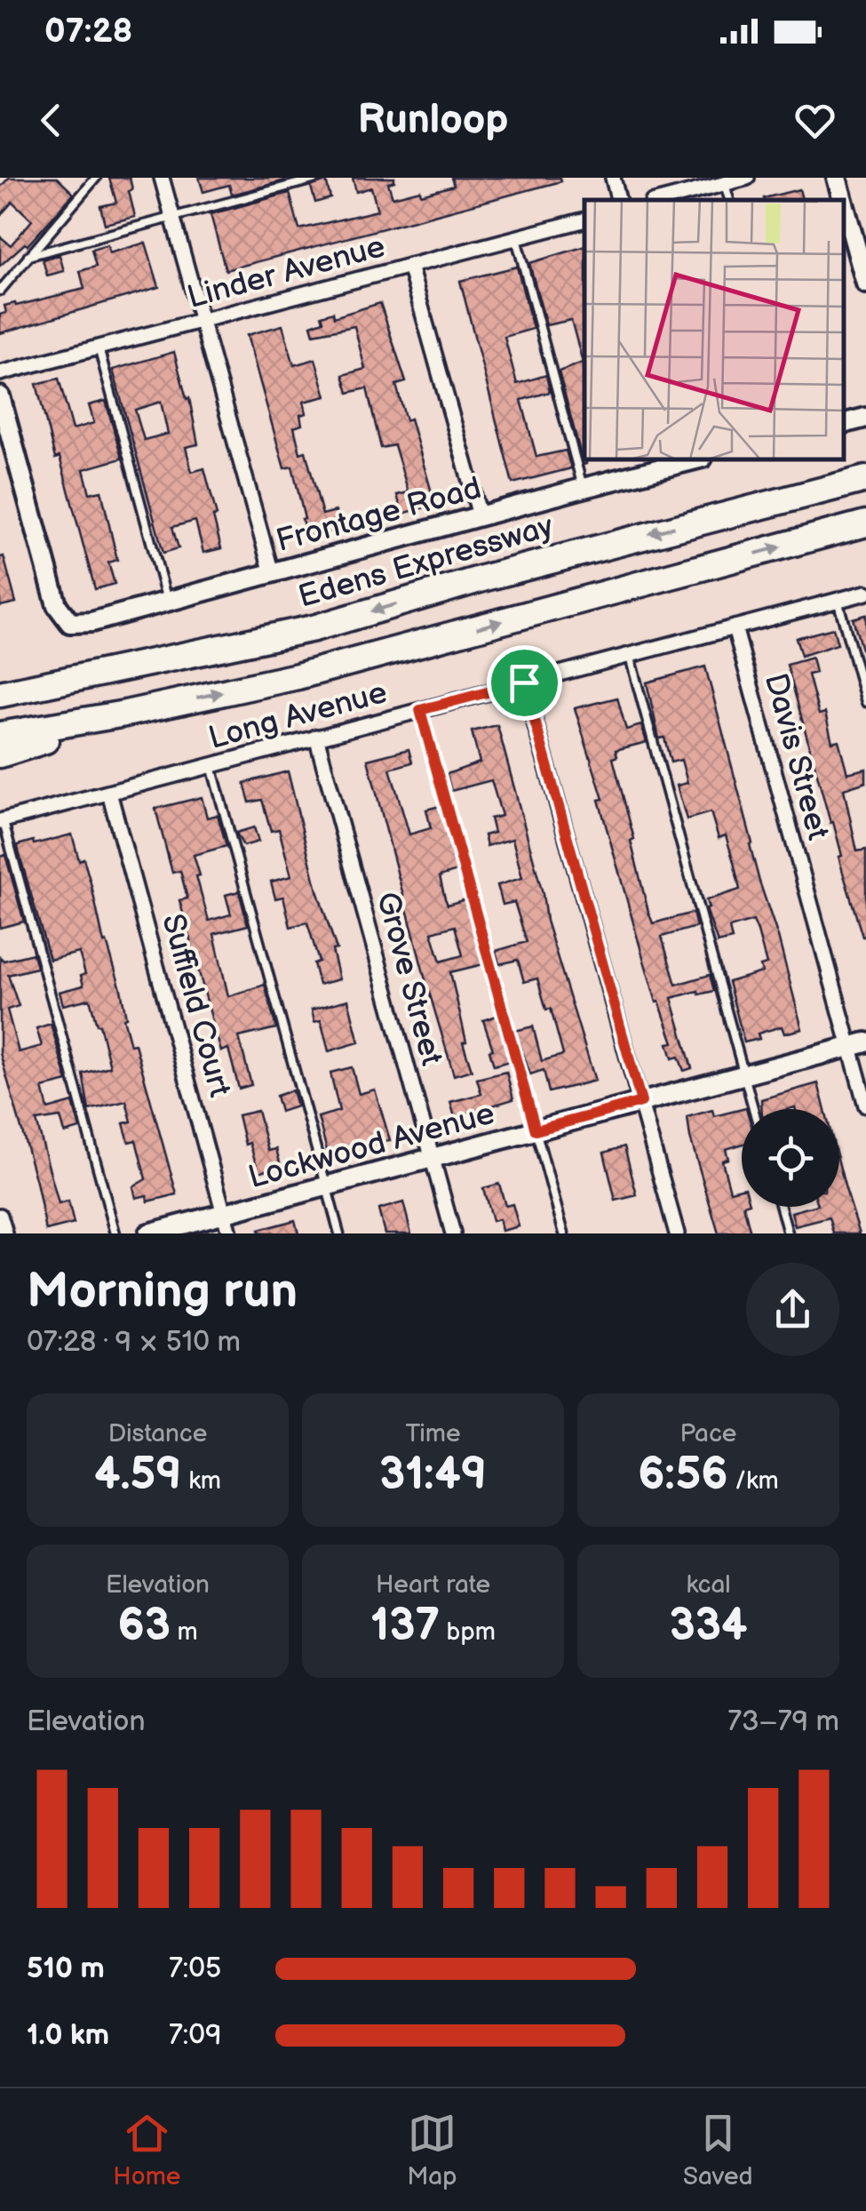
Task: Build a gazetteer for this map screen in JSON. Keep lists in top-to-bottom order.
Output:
{
  "streets": {
    "highway": ["Edens Expressway"],
    "street": [
      "Linder Avenue",
      "Frontage Road",
      "Long Avenue",
      "Davis Street",
      "Grove Street",
      "Suffield Court",
      "Lockwood Avenue"
    ]
  },
  "crossings": [
    ["Long Avenue", "Davis Street"],
    ["Long Avenue", "Grove Street"],
    ["Long Avenue", "Suffield Court"],
    ["Davis Street", "Lockwood Avenue"],
    ["Grove Street", "Lockwood Avenue"],
    ["Suffield Court", "Lockwood Avenue"]
  ],
  "page": {
    "status": "07:28",
    "header": "Runloop",
    "heading": ["Morning run", "07:28 · 9 × 510 m"],
    "stats": [
      ["Distance", "4.59 km"],
      ["Time", "31:49"],
      ["Pace", "6:56 /km"],
      ["Elevation", "63 m"],
      ["Heart rate", "137 bpm"],
      ["kcal", "334"]
    ],
    "chart": ["Elevation", "73–79 m"],
    "list": [
      {
        "name": "510 m",
        "note": "7:05"
      },
      {
        "name": "1.0 km",
        "note": "7:09"
      }
    ],
    "tabs": ["Home", "Map", "Saved"]
  }
}
